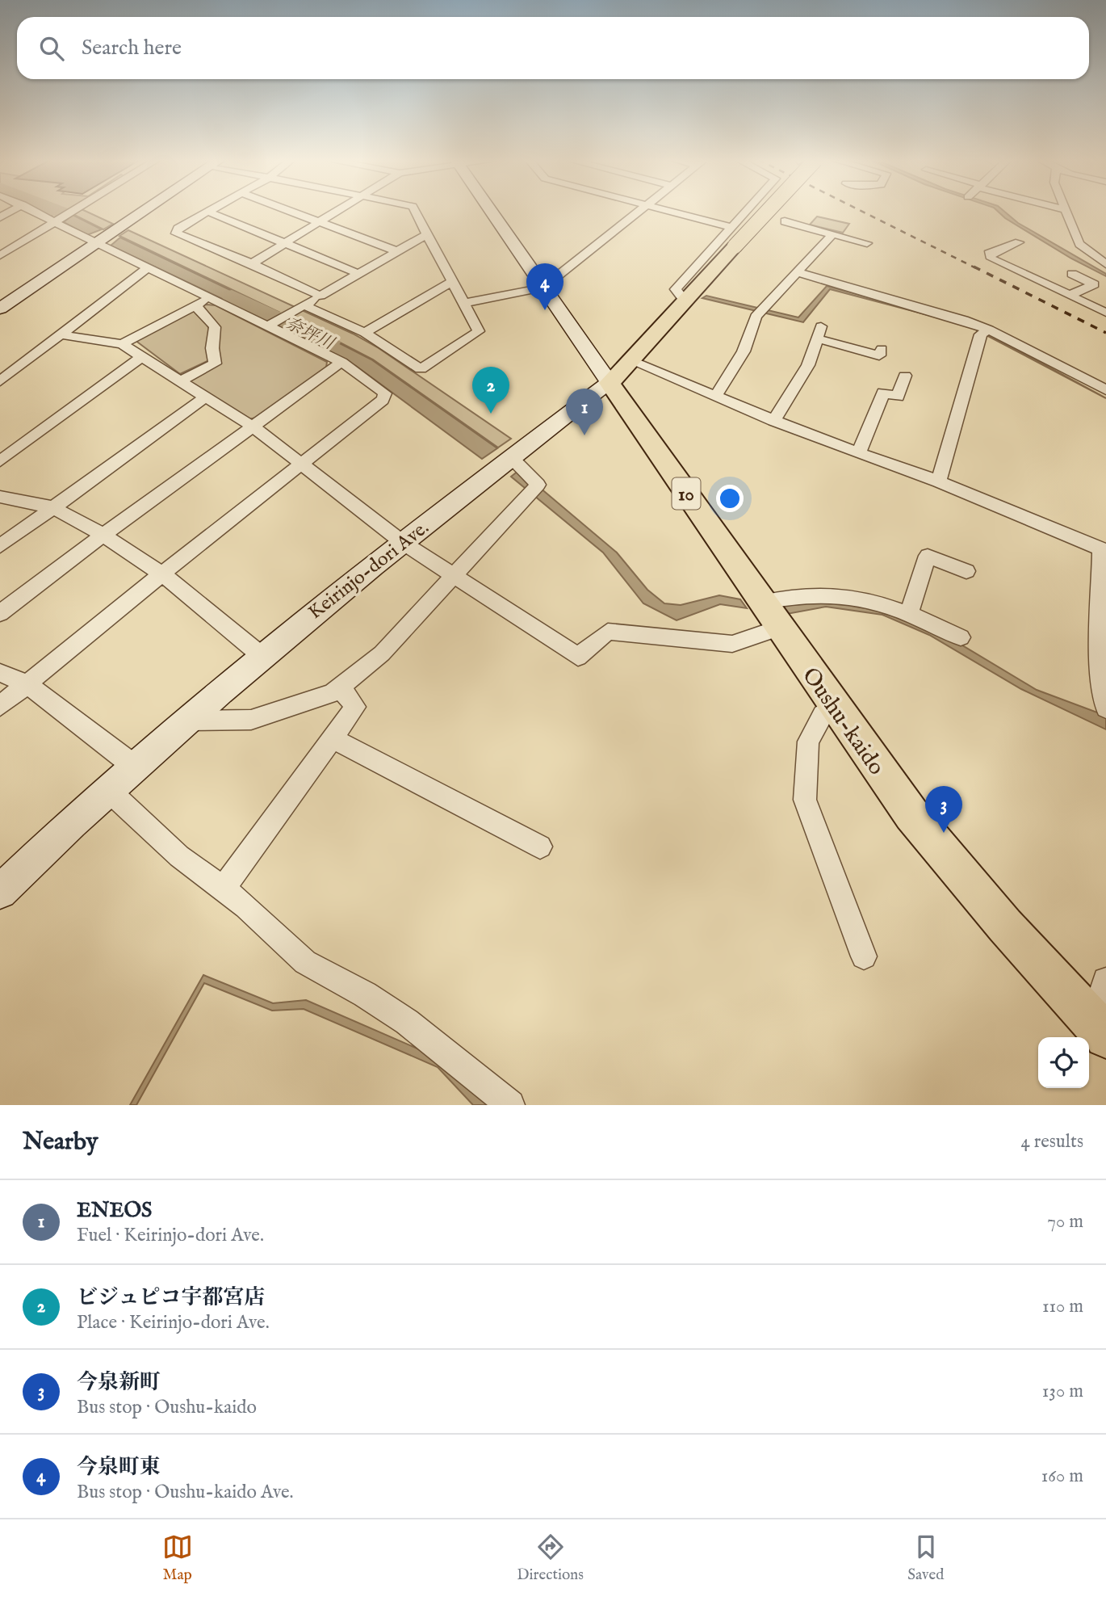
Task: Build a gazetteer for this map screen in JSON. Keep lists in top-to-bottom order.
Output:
{
  "streets": {
    "main road": ["10", "Keirinjo-dori Ave.", "Oushu-kaido"]
  },
  "crossings": [
    ["Keirinjo-dori Ave.", "Oushu-kaido"]
  ],
  "water": ["奈坪川"],
  "page": {
    "search": "Search here",
    "pins": [
      "4",
      "2",
      "1",
      "3"
    ],
    "heading": ["Nearby", "4 results"],
    "list": [
      {
        "mark": "1",
        "name": "ENEOS",
        "note": "Fuel · Keirinjo-dori Ave.",
        "value": "70 m"
      },
      {
        "mark": "2",
        "name": "ビジュピコ宇都宮店",
        "note": "Place · Keirinjo-dori Ave.",
        "value": "110 m"
      },
      {
        "mark": "3",
        "name": "今泉新町",
        "note": "Bus stop · Oushu-kaido",
        "value": "130 m"
      },
      {
        "mark": "4",
        "name": "今泉町東",
        "note": "Bus stop · Oushu-kaido Ave.",
        "value": "160 m"
      }
    ],
    "nav": ["Map", "Directions", "Saved"]
  }
}
